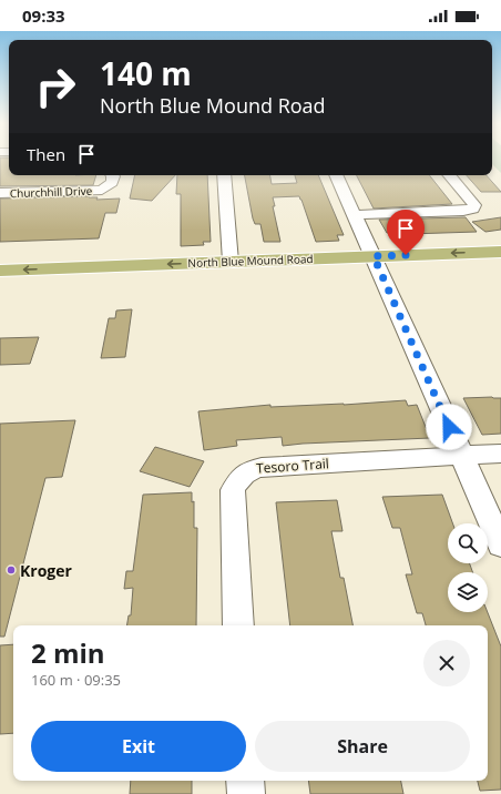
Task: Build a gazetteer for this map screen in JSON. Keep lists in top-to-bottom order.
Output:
{
  "streets": {
    "main road": ["North Blue Mound Road"],
    "street": ["Churchhill Drive", "Tesoro Trail"]
  },
  "places": ["Kroger"],
  "page": {
    "status": "09:33",
    "turn": ["140 m", "North Blue Mound Road"],
    "then": "Then",
    "heading": ["2 min", "160 m · 09:35"],
    "buttons": ["Exit", "Share"]
  }
}
